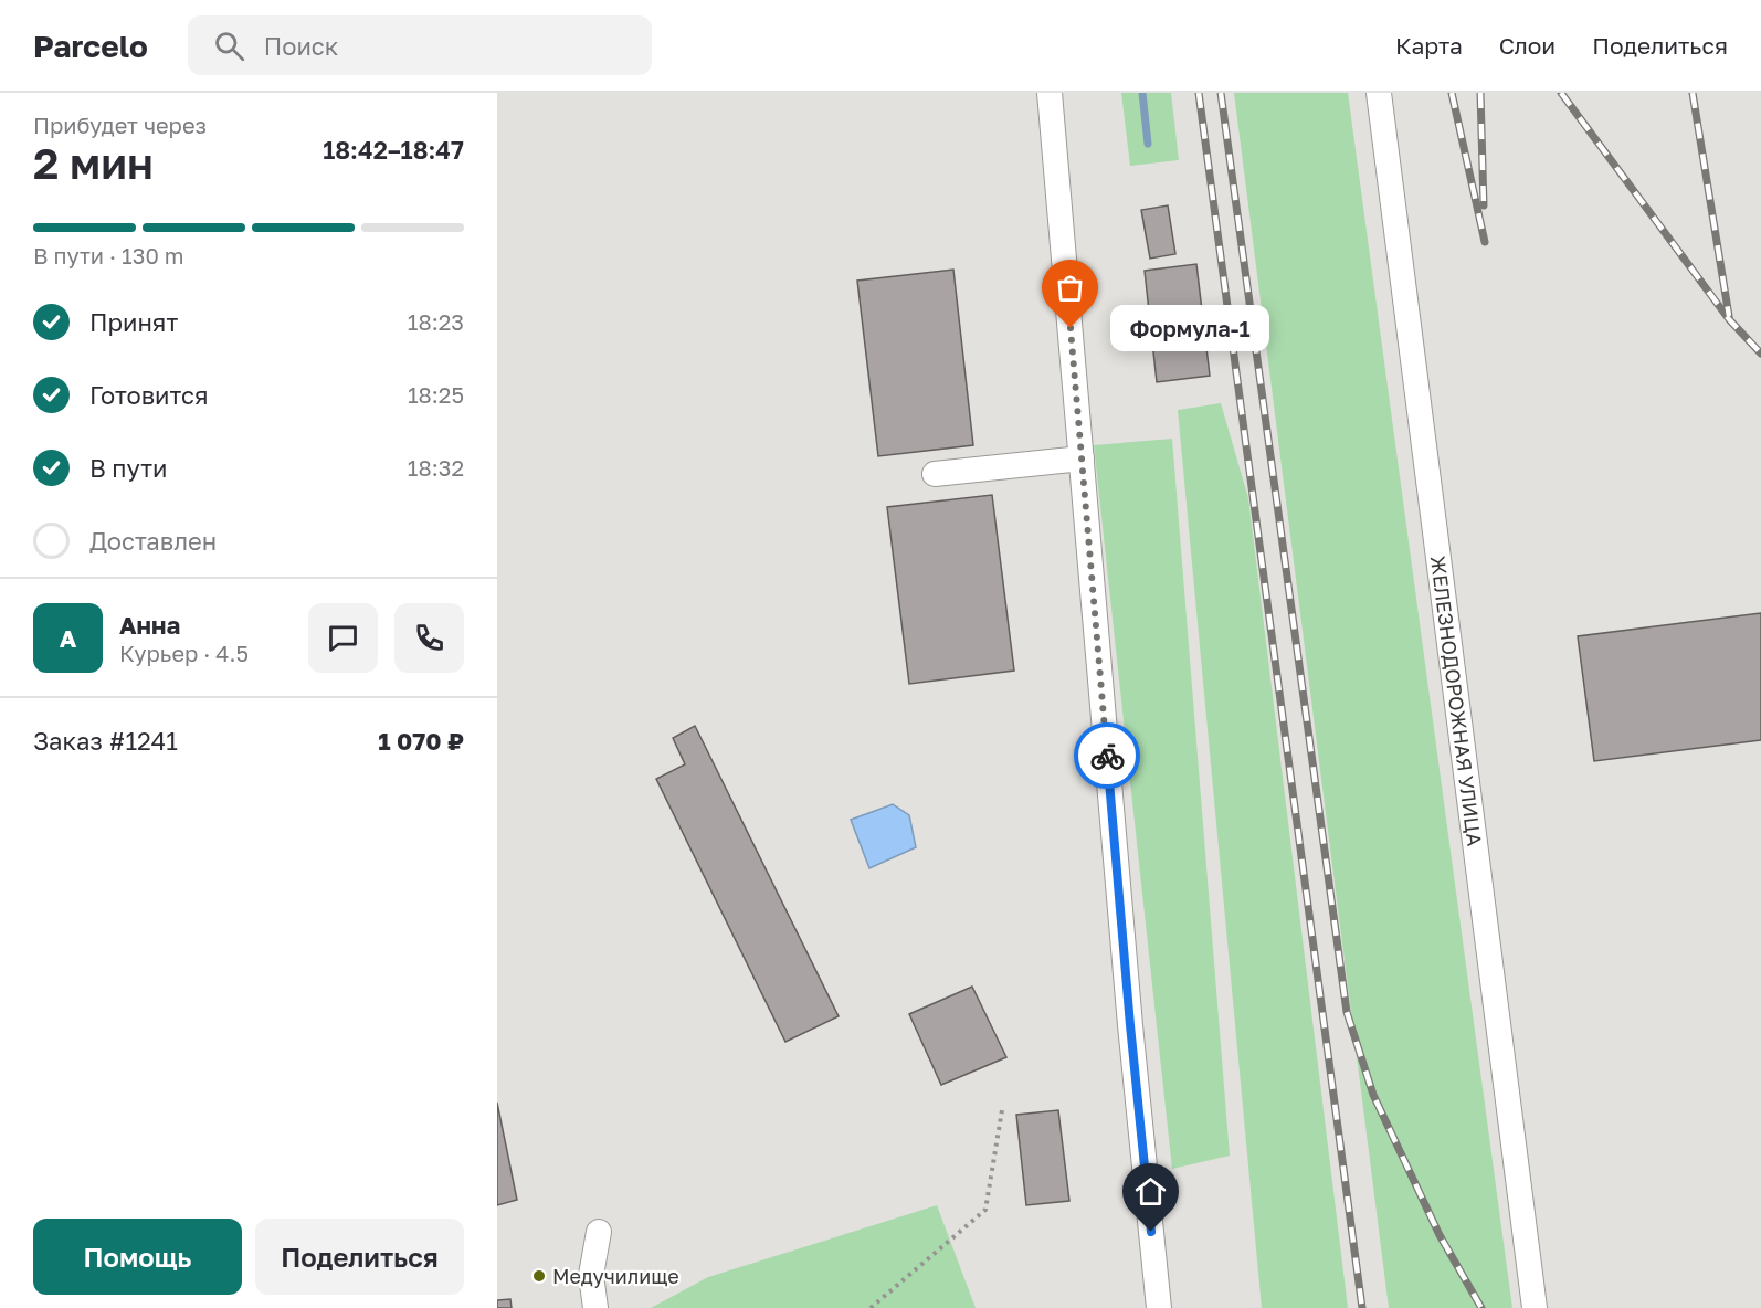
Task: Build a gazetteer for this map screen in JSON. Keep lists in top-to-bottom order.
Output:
{
  "streets": {
    "street": ["ЖЕЛЕЗНОДОРОЖНАЯ УЛИЦА"]
  },
  "places": ["Формула-1", "Медучилище"],
  "page": {
    "header": "Parcelo",
    "search": "Поиск",
    "nav": ["Карта", "Слои", "Поделиться"],
    "heading": ["2 мин", "Прибудет через", "18:42–18:47"],
    "panel": [
      "Анна",
      "Курьер · 4.5",
      "Заказ #1241",
      "1 070 ₽"
    ],
    "bar": "В пути · 130 m",
    "list": [
      ["Принят", "18:23"],
      ["Готовится", "18:25"],
      ["В пути", "18:32"],
      "Доставлен"
    ],
    "bubble": "Формула-1",
    "round": "А",
    "buttons": ["Помощь", "Поделиться"]
  }
}
